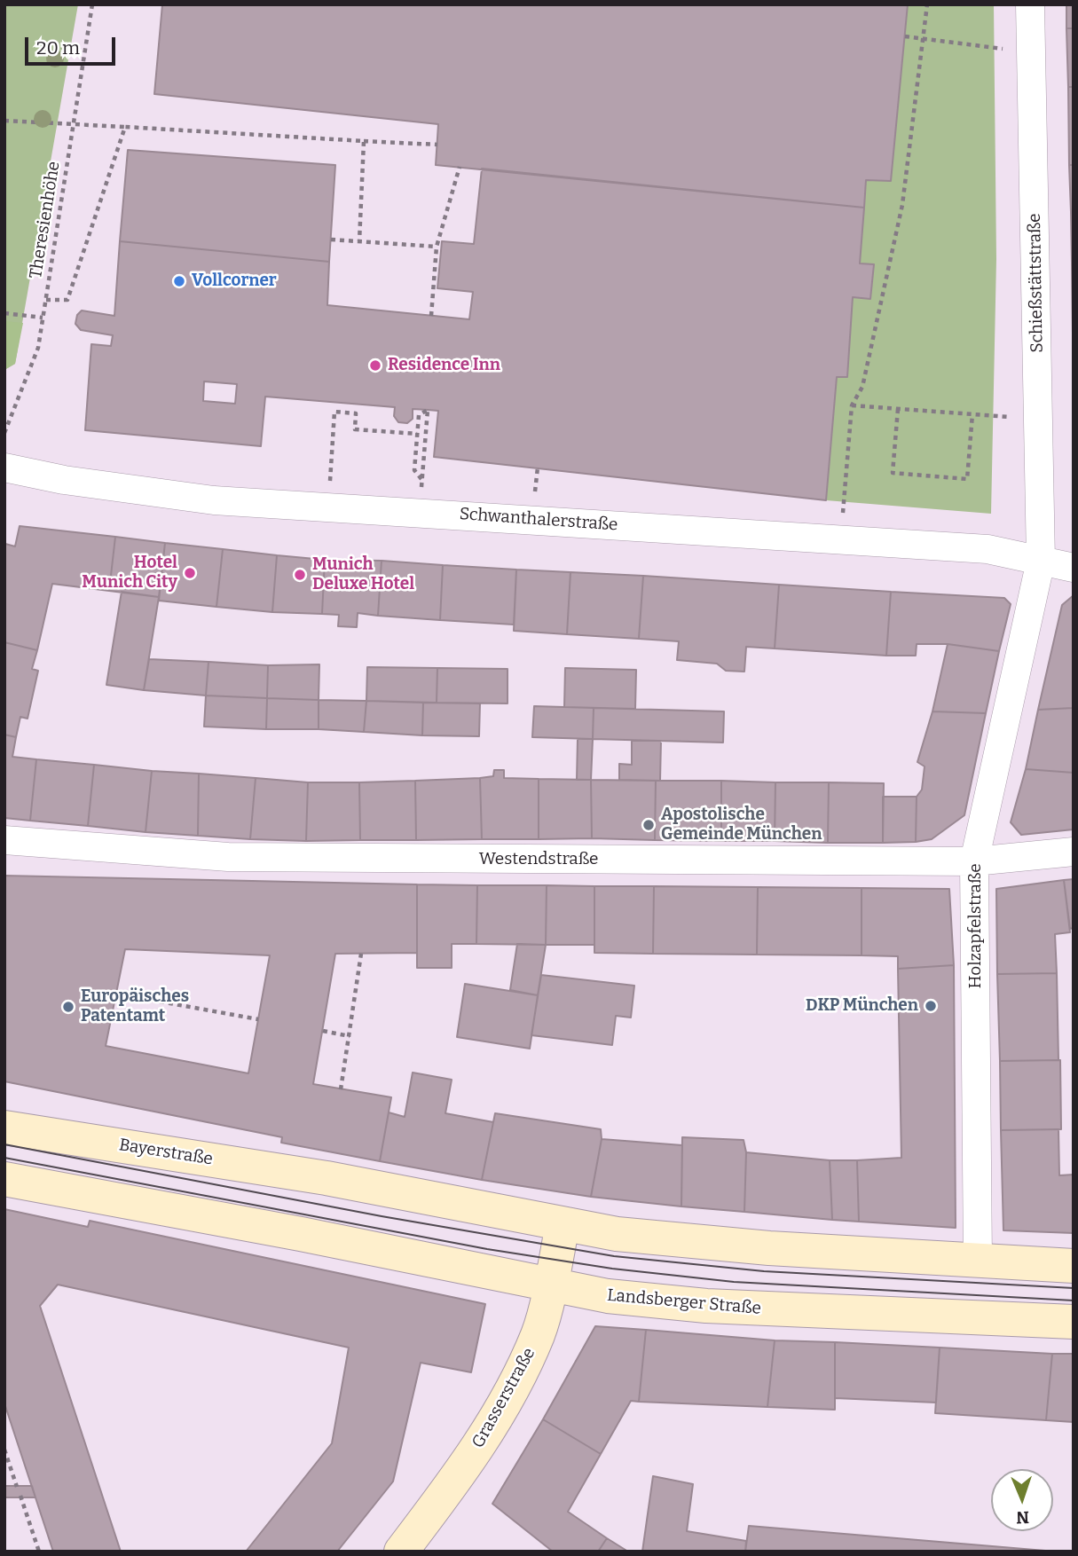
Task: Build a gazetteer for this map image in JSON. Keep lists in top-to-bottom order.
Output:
{
  "streets": {
    "main road": ["Bayerstraße", "Landsberger Straße", "Grasserstraße"],
    "street": [
      "Schießstättstraße",
      "Schwanthalerstraße",
      "Westendstraße",
      "Holzapfelstraße"
    ],
    "path": ["Theresienhöhe"]
  },
  "crossings": [
    ["Schießstättstraße", "Schwanthalerstraße"],
    ["Schießstättstraße", "Holzapfelstraße"],
    ["Schwanthalerstraße", "Holzapfelstraße"],
    ["Westendstraße", "Holzapfelstraße"],
    ["Bayerstraße", "Grasserstraße"],
    ["Landsberger Straße", "Grasserstraße"]
  ],
  "places": [
    "Vollcorner",
    "Residence Inn",
    "Hotel Munich City",
    "Munich Deluxe Hotel",
    "Apostolische Gemeinde München",
    "DKP München",
    "Europäisches Patentamt"
  ],
  "scale_bar": "20 m",
  "north": "bottom"
}
